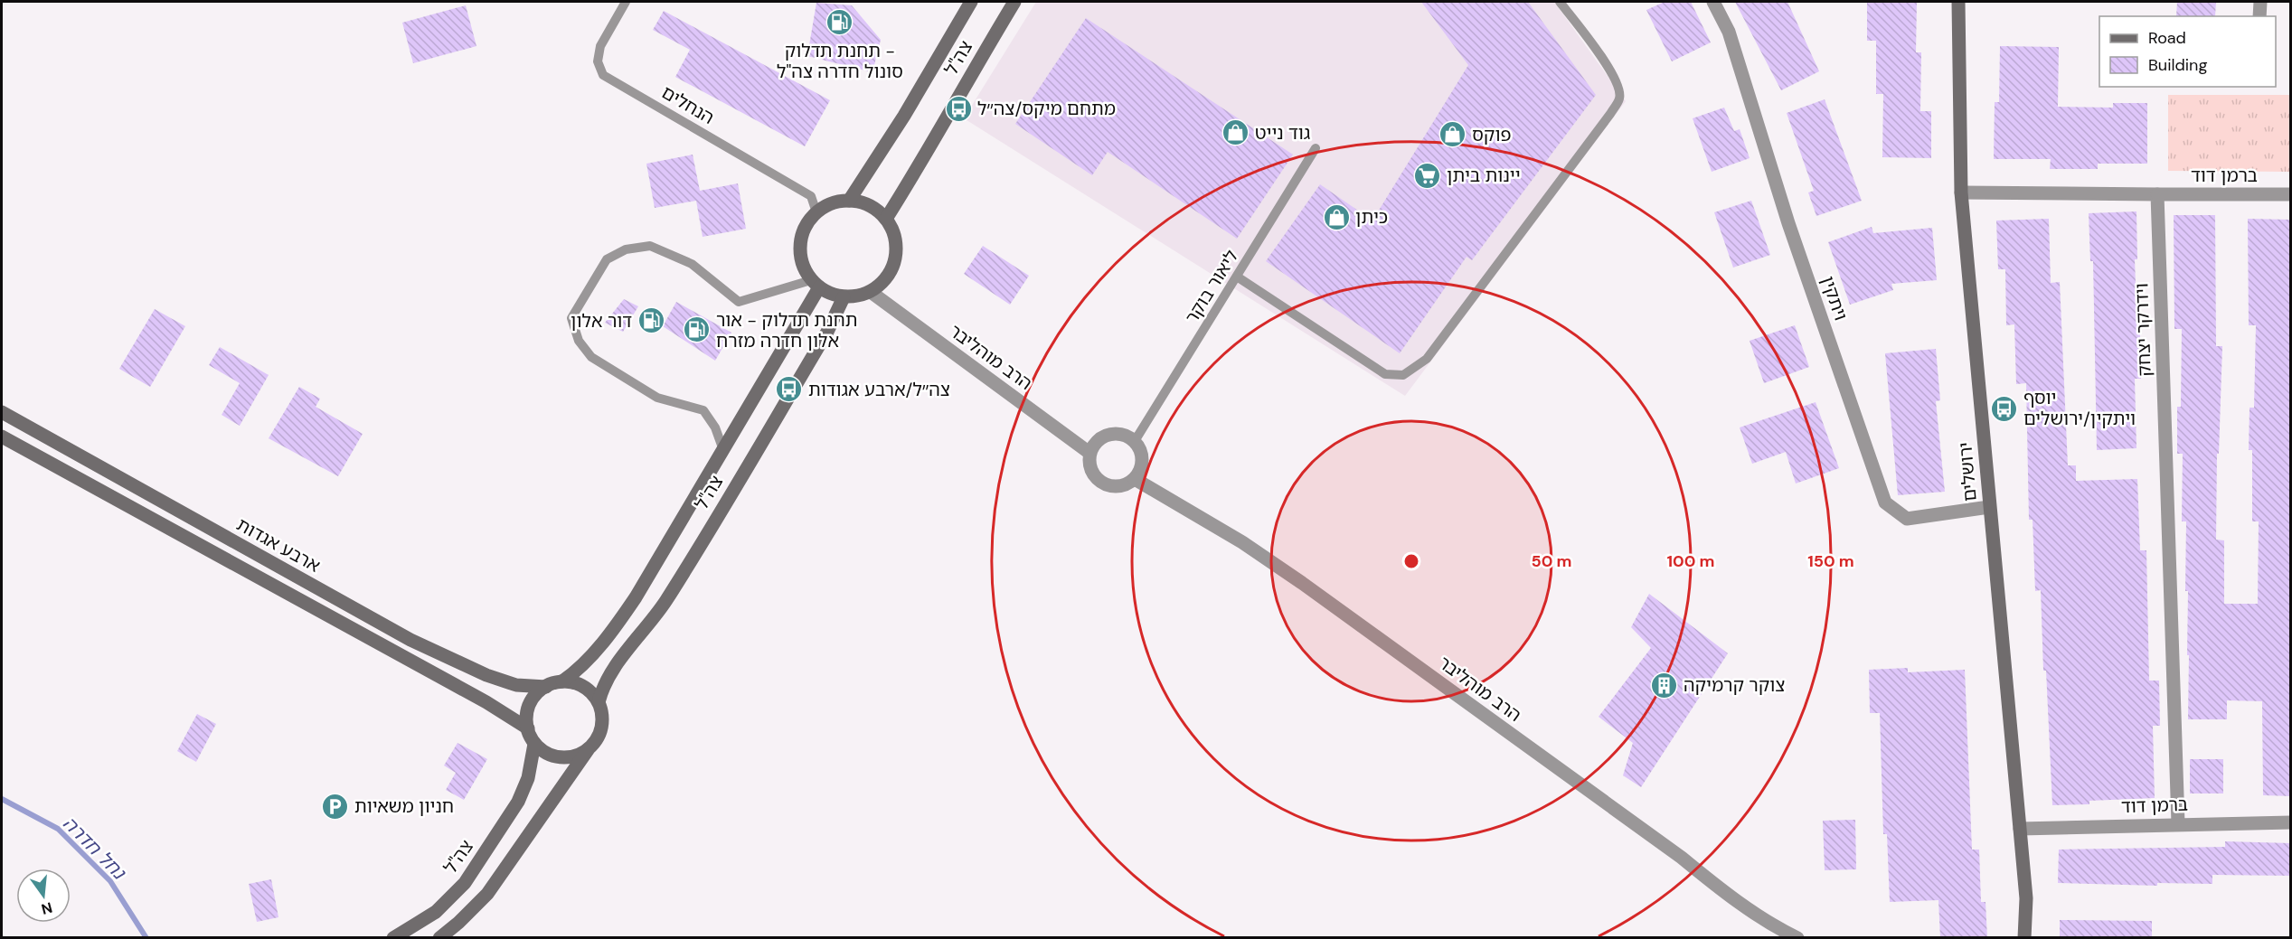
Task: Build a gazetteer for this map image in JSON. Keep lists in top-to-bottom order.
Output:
{
  "streets": {
    "main road": ["צה\"ל", "ירושלים", "ארבע אגדות"],
    "street": [
      "ברמן דוד",
      "ויתקין",
      "וידרקר יצחק",
      "הרב מוהליבר"
    ],
    "lane": ["הנחלים", "ליאור בוקר"]
  },
  "crossings": [
    ["צה\"ל", "הנחלים"],
    ["צה\"ל", "הרב מוהליבר"],
    ["צה\"ל", "ארבע אגדות"],
    ["הנחלים", "הרב מוהליבר"],
    ["ברמן דוד", "וידרקר יצחק"],
    ["ברמן דוד", "ירושלים"],
    ["ליאור בוקר", "הרב מוהליבר"],
    ["ויתקין", "ירושלים"]
  ],
  "water": ["נחל חדרה"],
  "places": {
    "fuel station": ["תחנת תדלוק - סונול חדרה צה\"ל", "דור אלון", "תחנת תדלוק - אור אלון חדרה מזרח"],
    "bus stop": ["מתחם מיקס/צה״ל", "צה״ל/ארבע אגודות", "יוסף ויתקין/ירושלים"],
    "shop": ["גוד נייט", "פוקס", "כיתן"],
    "supermarket": ["יינות ביתן"],
    "building": ["צוקר קרמיקה"],
    "parking": ["חניון משאיות"]
  },
  "legend": ["Road", "Building"],
  "north": "bottom",
  "rings": ["50 m", "100 m", "150 m"]
}
